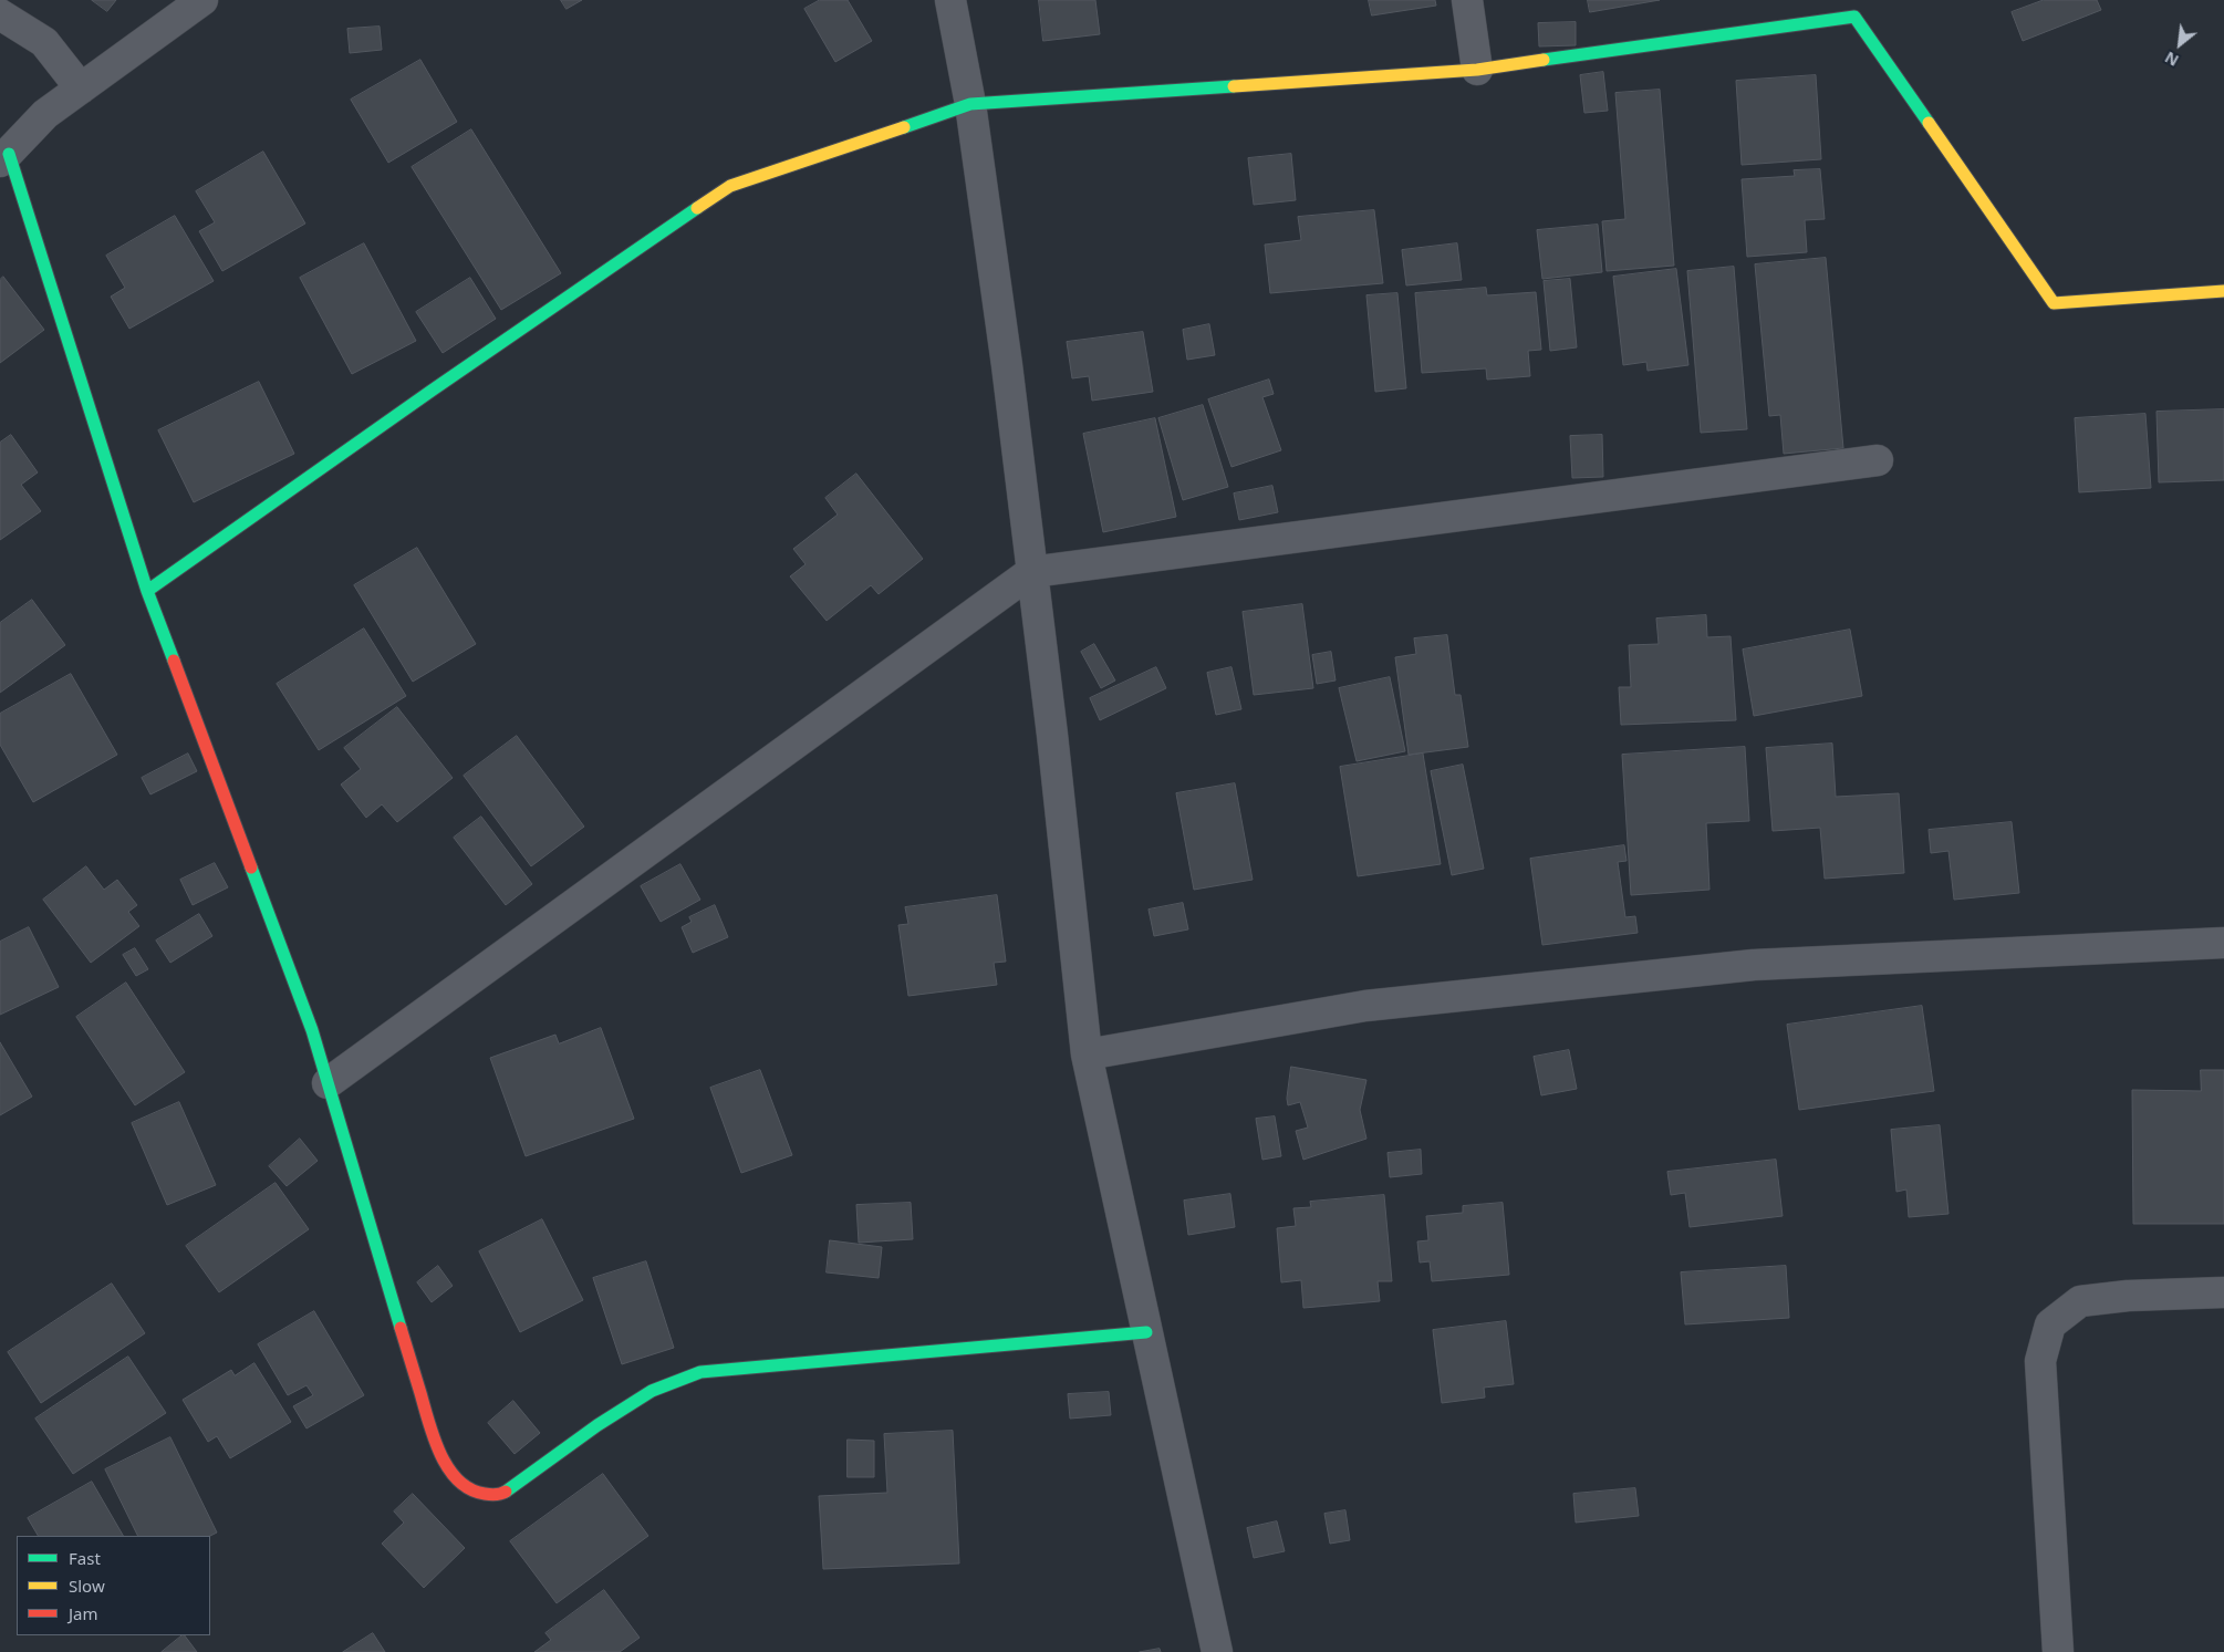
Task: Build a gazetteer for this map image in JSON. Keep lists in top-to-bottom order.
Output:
{
  "legend": ["Fast", "Slow", "Jam"],
  "north": "bottom left"
}
